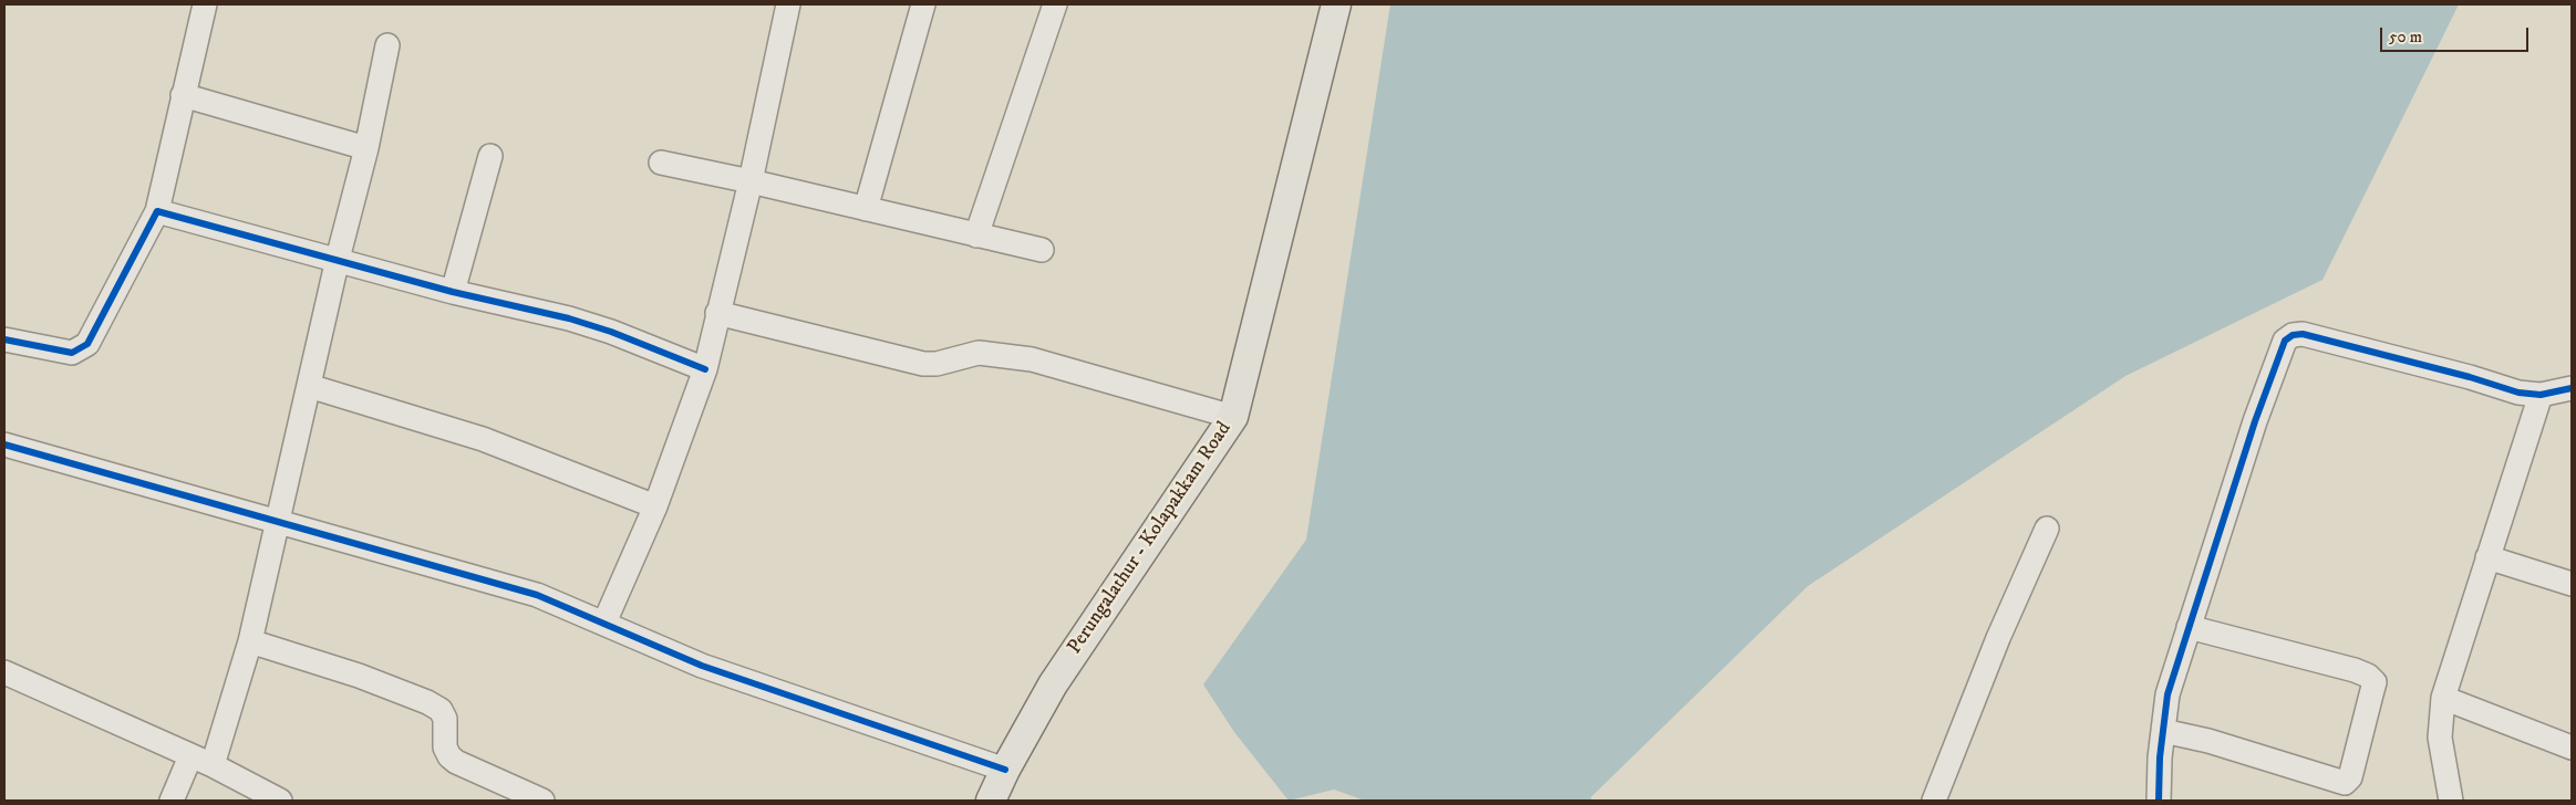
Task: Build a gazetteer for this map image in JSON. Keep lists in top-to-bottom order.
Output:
{
  "streets": {
    "main road": ["Perungalathur - Kolapakkam Road"]
  },
  "scale_bar": "50 m"
}
